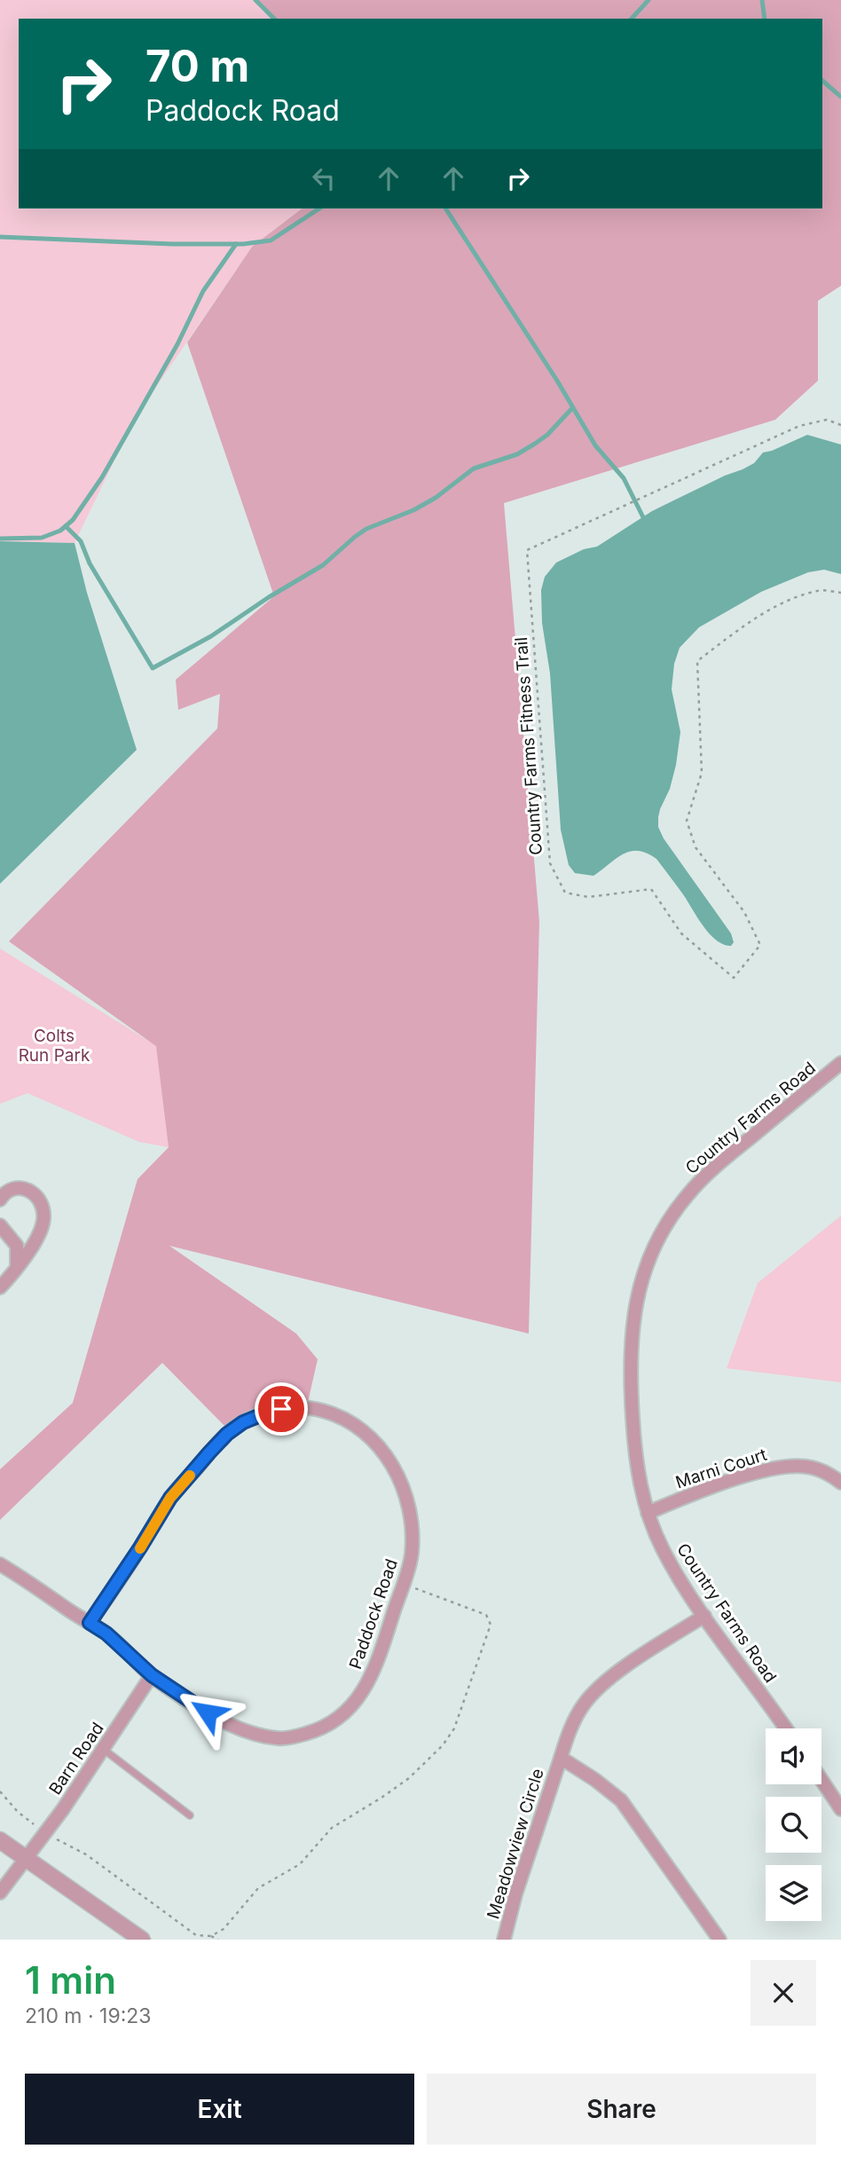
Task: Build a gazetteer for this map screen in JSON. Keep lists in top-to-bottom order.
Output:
{
  "streets": {
    "street": [
      "Country Farms Road",
      "Marni Court",
      "Paddock Road",
      "Barn Road",
      "Meadowview Circle"
    ],
    "path": ["Country Farms Fitness Trail"]
  },
  "crossings": [
    ["Country Farms Road", "Marni Court"],
    ["Country Farms Road", "Meadowview Circle"],
    ["Paddock Road", "Barn Road"]
  ],
  "parks": ["Colts Run Park"],
  "page": {
    "turn": ["70 m", "Paddock Road"],
    "heading": ["1 min", "210 m · 19:23"],
    "buttons": ["Exit", "Share"]
  }
}
